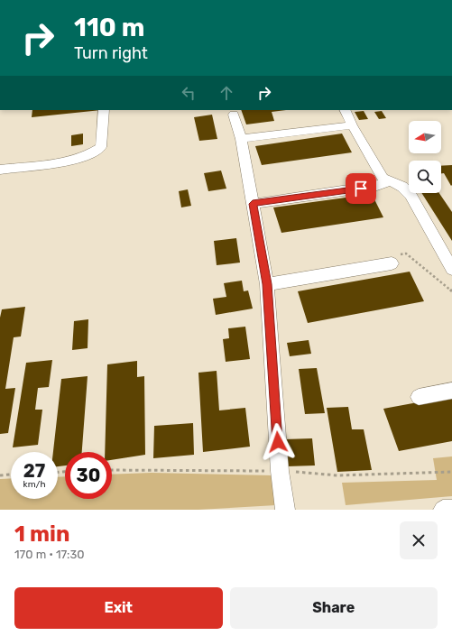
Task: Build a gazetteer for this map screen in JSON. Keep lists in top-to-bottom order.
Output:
{
  "north": "left",
  "page": {
    "turn": ["110 m", "Turn right"],
    "speed": "27 km/h",
    "limit": "30",
    "heading": ["1 min", "170 m · 17:30"],
    "buttons": ["Exit", "Share"]
  }
}
